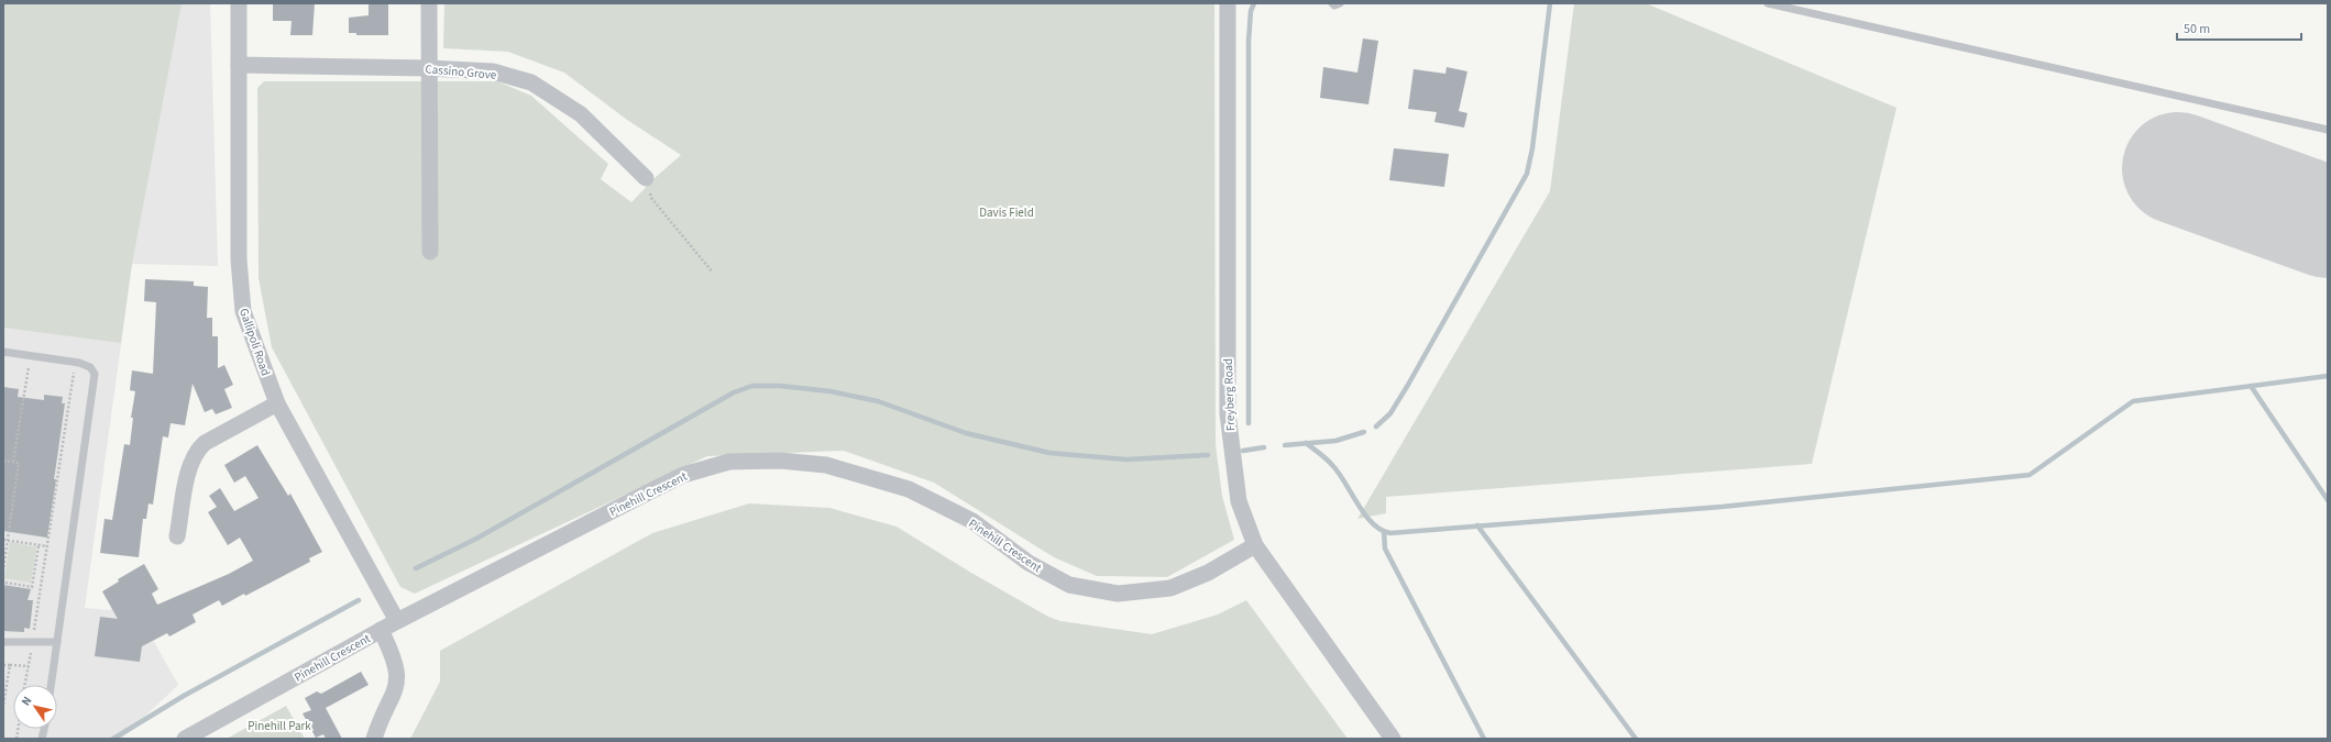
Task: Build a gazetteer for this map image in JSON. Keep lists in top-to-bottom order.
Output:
{
  "streets": {
    "street": [
      "Cassino Grove",
      "Gallipoli Road",
      "Freyberg Road",
      "Pinehill Crescent"
    ]
  },
  "crossings": [
    ["Cassino Grove", "Gallipoli Road"],
    ["Gallipoli Road", "Pinehill Crescent"],
    ["Freyberg Road", "Pinehill Crescent"]
  ],
  "parks": ["Davis Field", "Pinehill Park"],
  "scale_bar": "50 m",
  "north": "top left"
}
